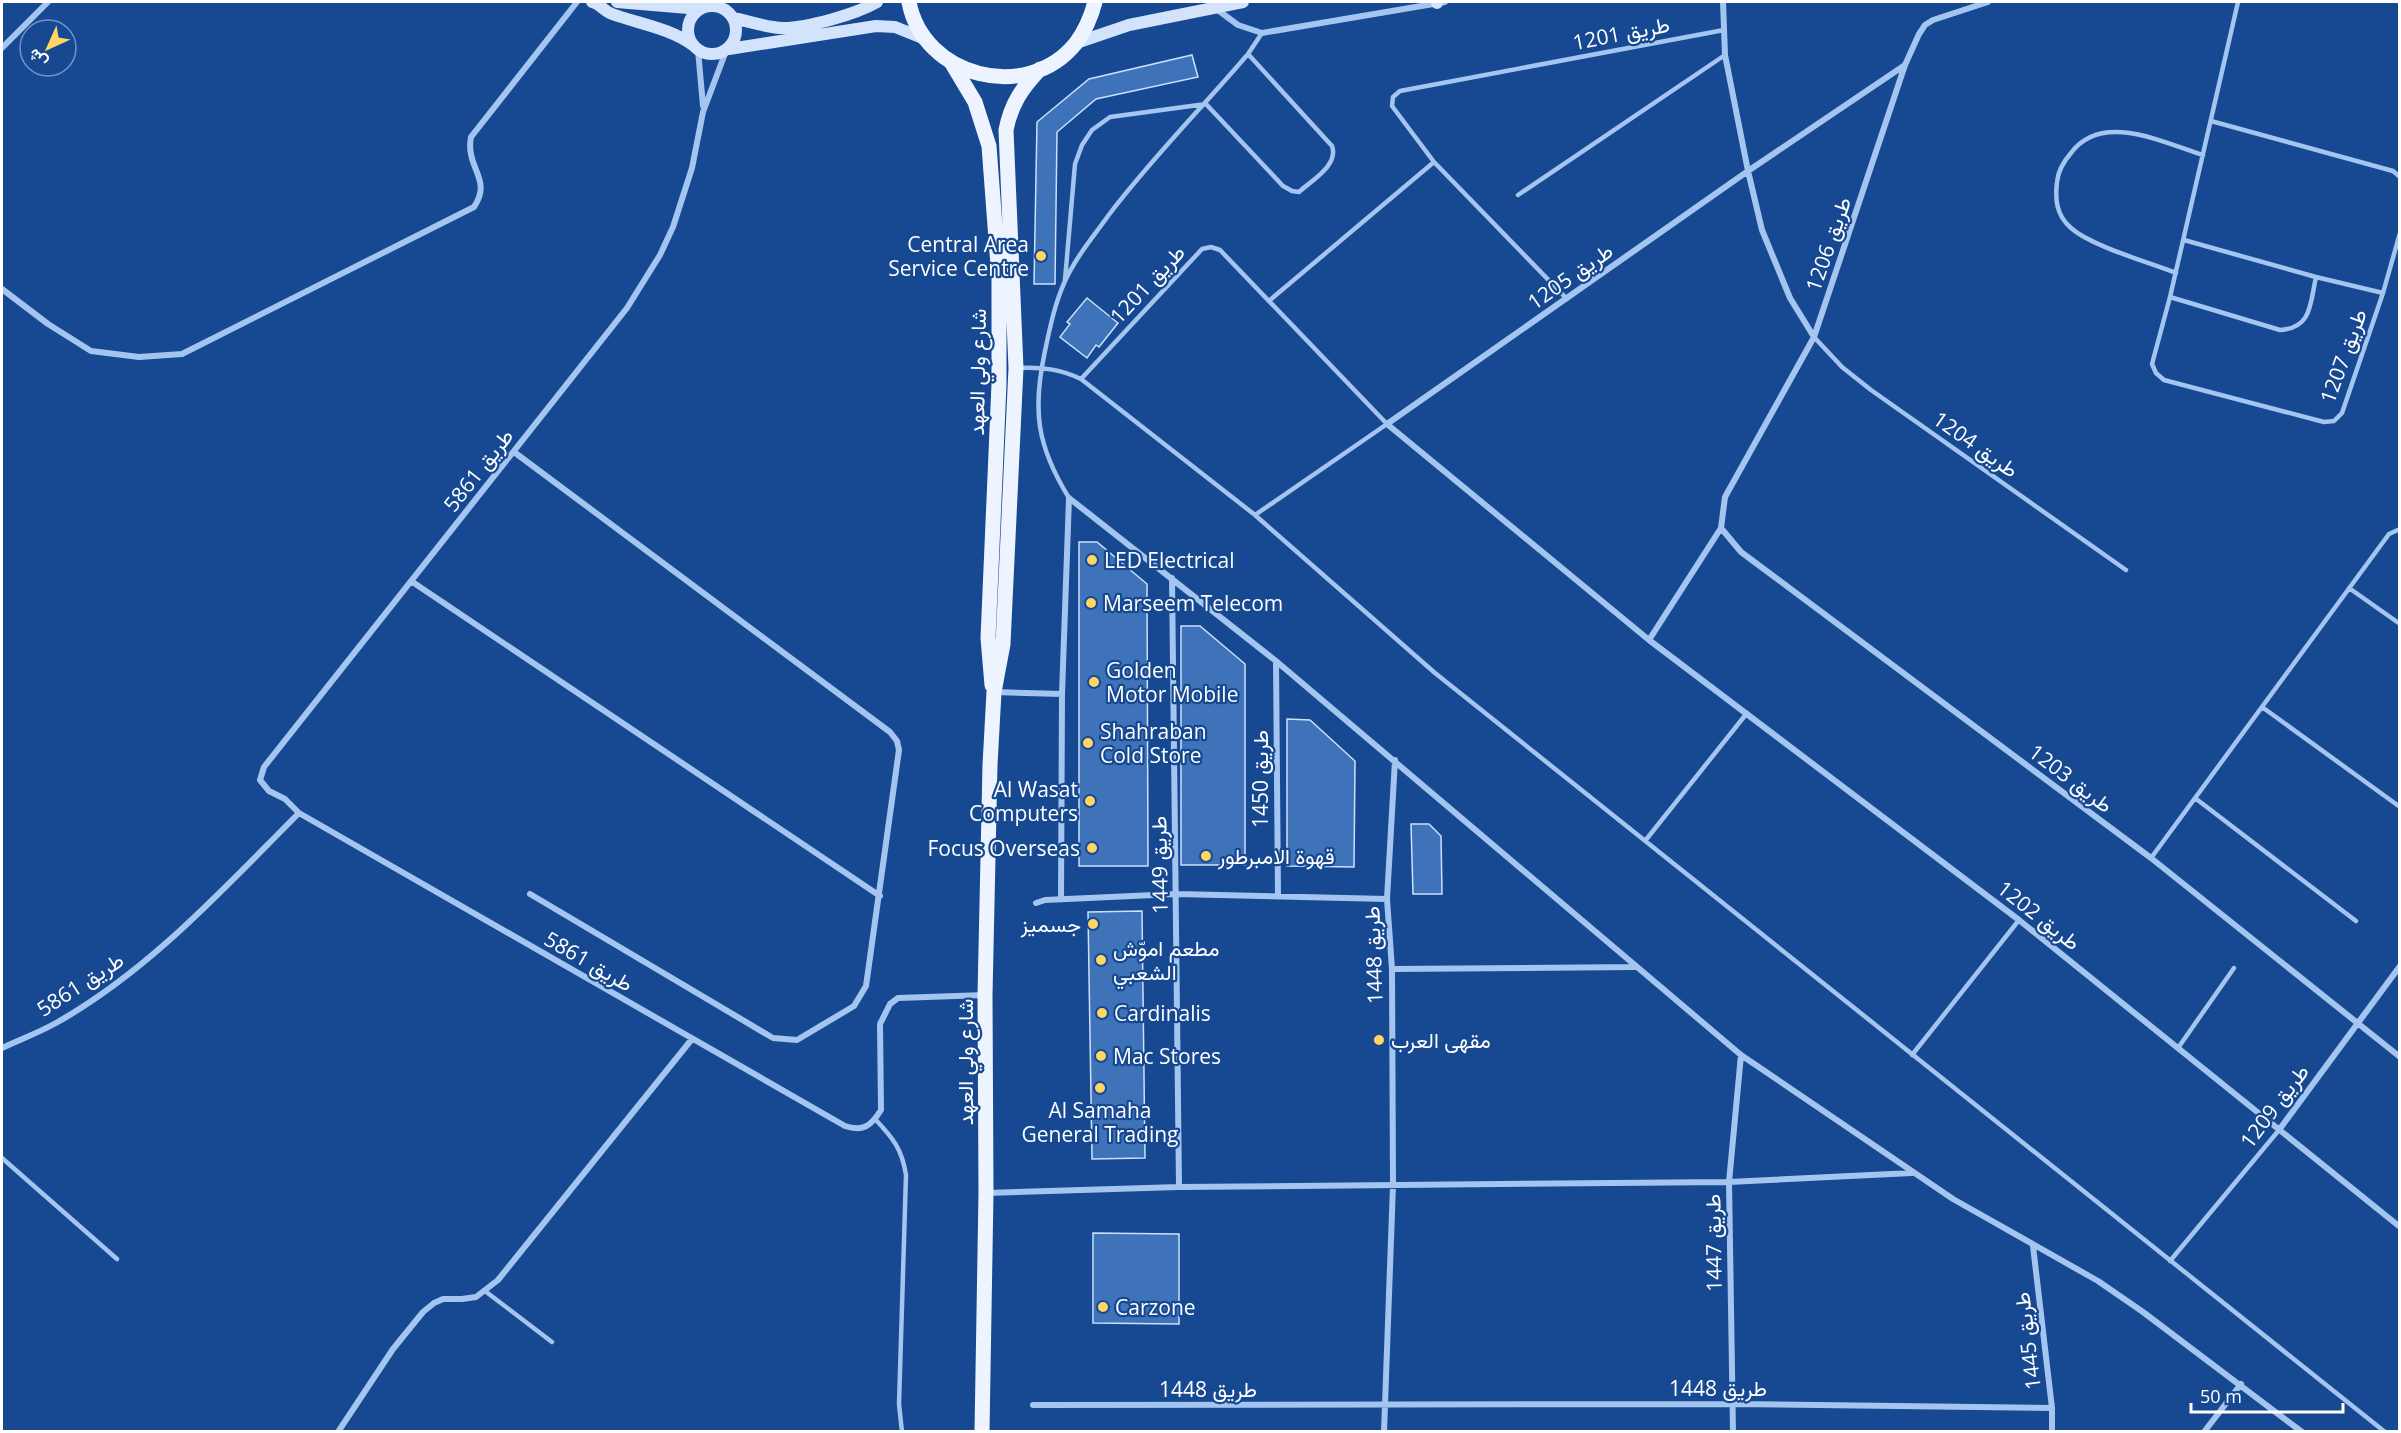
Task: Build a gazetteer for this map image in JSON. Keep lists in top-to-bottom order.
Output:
{
  "streets": {
    "main road": ["شارع ولي العهد"],
    "street": [
      "طريق 1206",
      "طريق 1205",
      "طريق 5861",
      "طريق 1203",
      "طريق 1450",
      "طريق 1449",
      "طريق 1202",
      "طريق 1448",
      "طريق 1209",
      "طريق 1447",
      "طريق 1445"
    ],
    "lane": ["طريق 1201", "طريق 1207", "طريق 1204"]
  },
  "crossings": [
    ["طريق 1201", "طريق 1205"],
    ["طريق 1201", "طريق 1202"],
    ["طريق 1206", "طريق 1205"],
    ["طريق 1206", "طريق 1204"],
    ["طريق 1206", "طريق 1203"],
    ["طريق 1205", "طريق 1202"],
    ["طريق 1203", "طريق 1209"],
    ["طريق 1202", "طريق 1209"],
    ["طريق 1448", "طريق 1447"],
    ["طريق 1448", "طريق 1445"]
  ],
  "places": [
    "Central Area Service Centre",
    "LED Electrical",
    "Marseem Telecom",
    "Golden Motor Mobile",
    "Shahraban Cold Store",
    "Al Wasat Computers",
    "Focus Overseas",
    "قهوة الامبرطور",
    "جسميز",
    "مطعم اموّش الشعبي",
    "Cardinalis",
    "مقهى العرب",
    "Mac Stores",
    "Al Samaha General Trading",
    "Carzone"
  ],
  "scale_bar": "50 m",
  "north": "bottom left"
}
